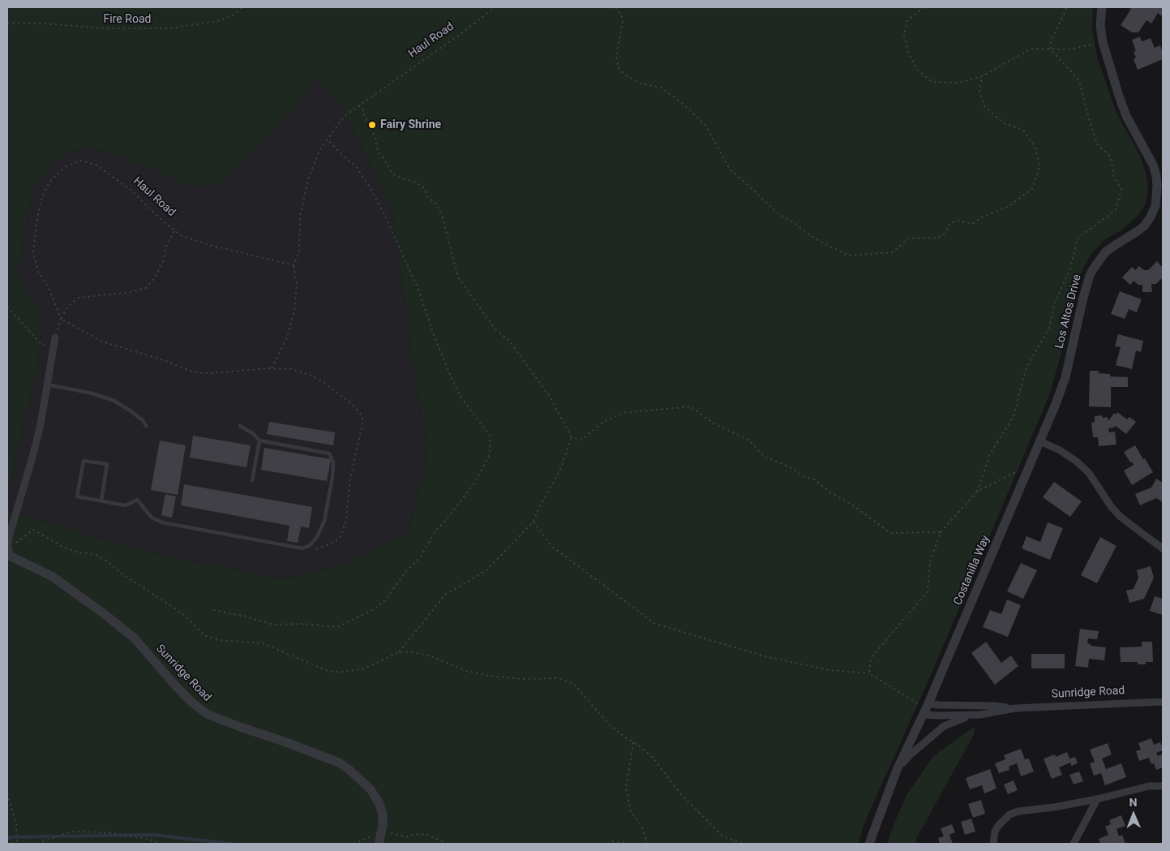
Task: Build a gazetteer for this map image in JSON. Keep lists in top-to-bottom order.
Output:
{
  "streets": {
    "street": ["Los Altos Drive", "Costanilla Way", "Sunridge Road"],
    "path": ["Fire Road", "Haul Road"]
  },
  "crossings": [
    ["Los Altos Drive", "Costanilla Way"],
    ["Costanilla Way", "Sunridge Road"]
  ],
  "places": ["Fairy Shrine"],
  "north": "top"
}
